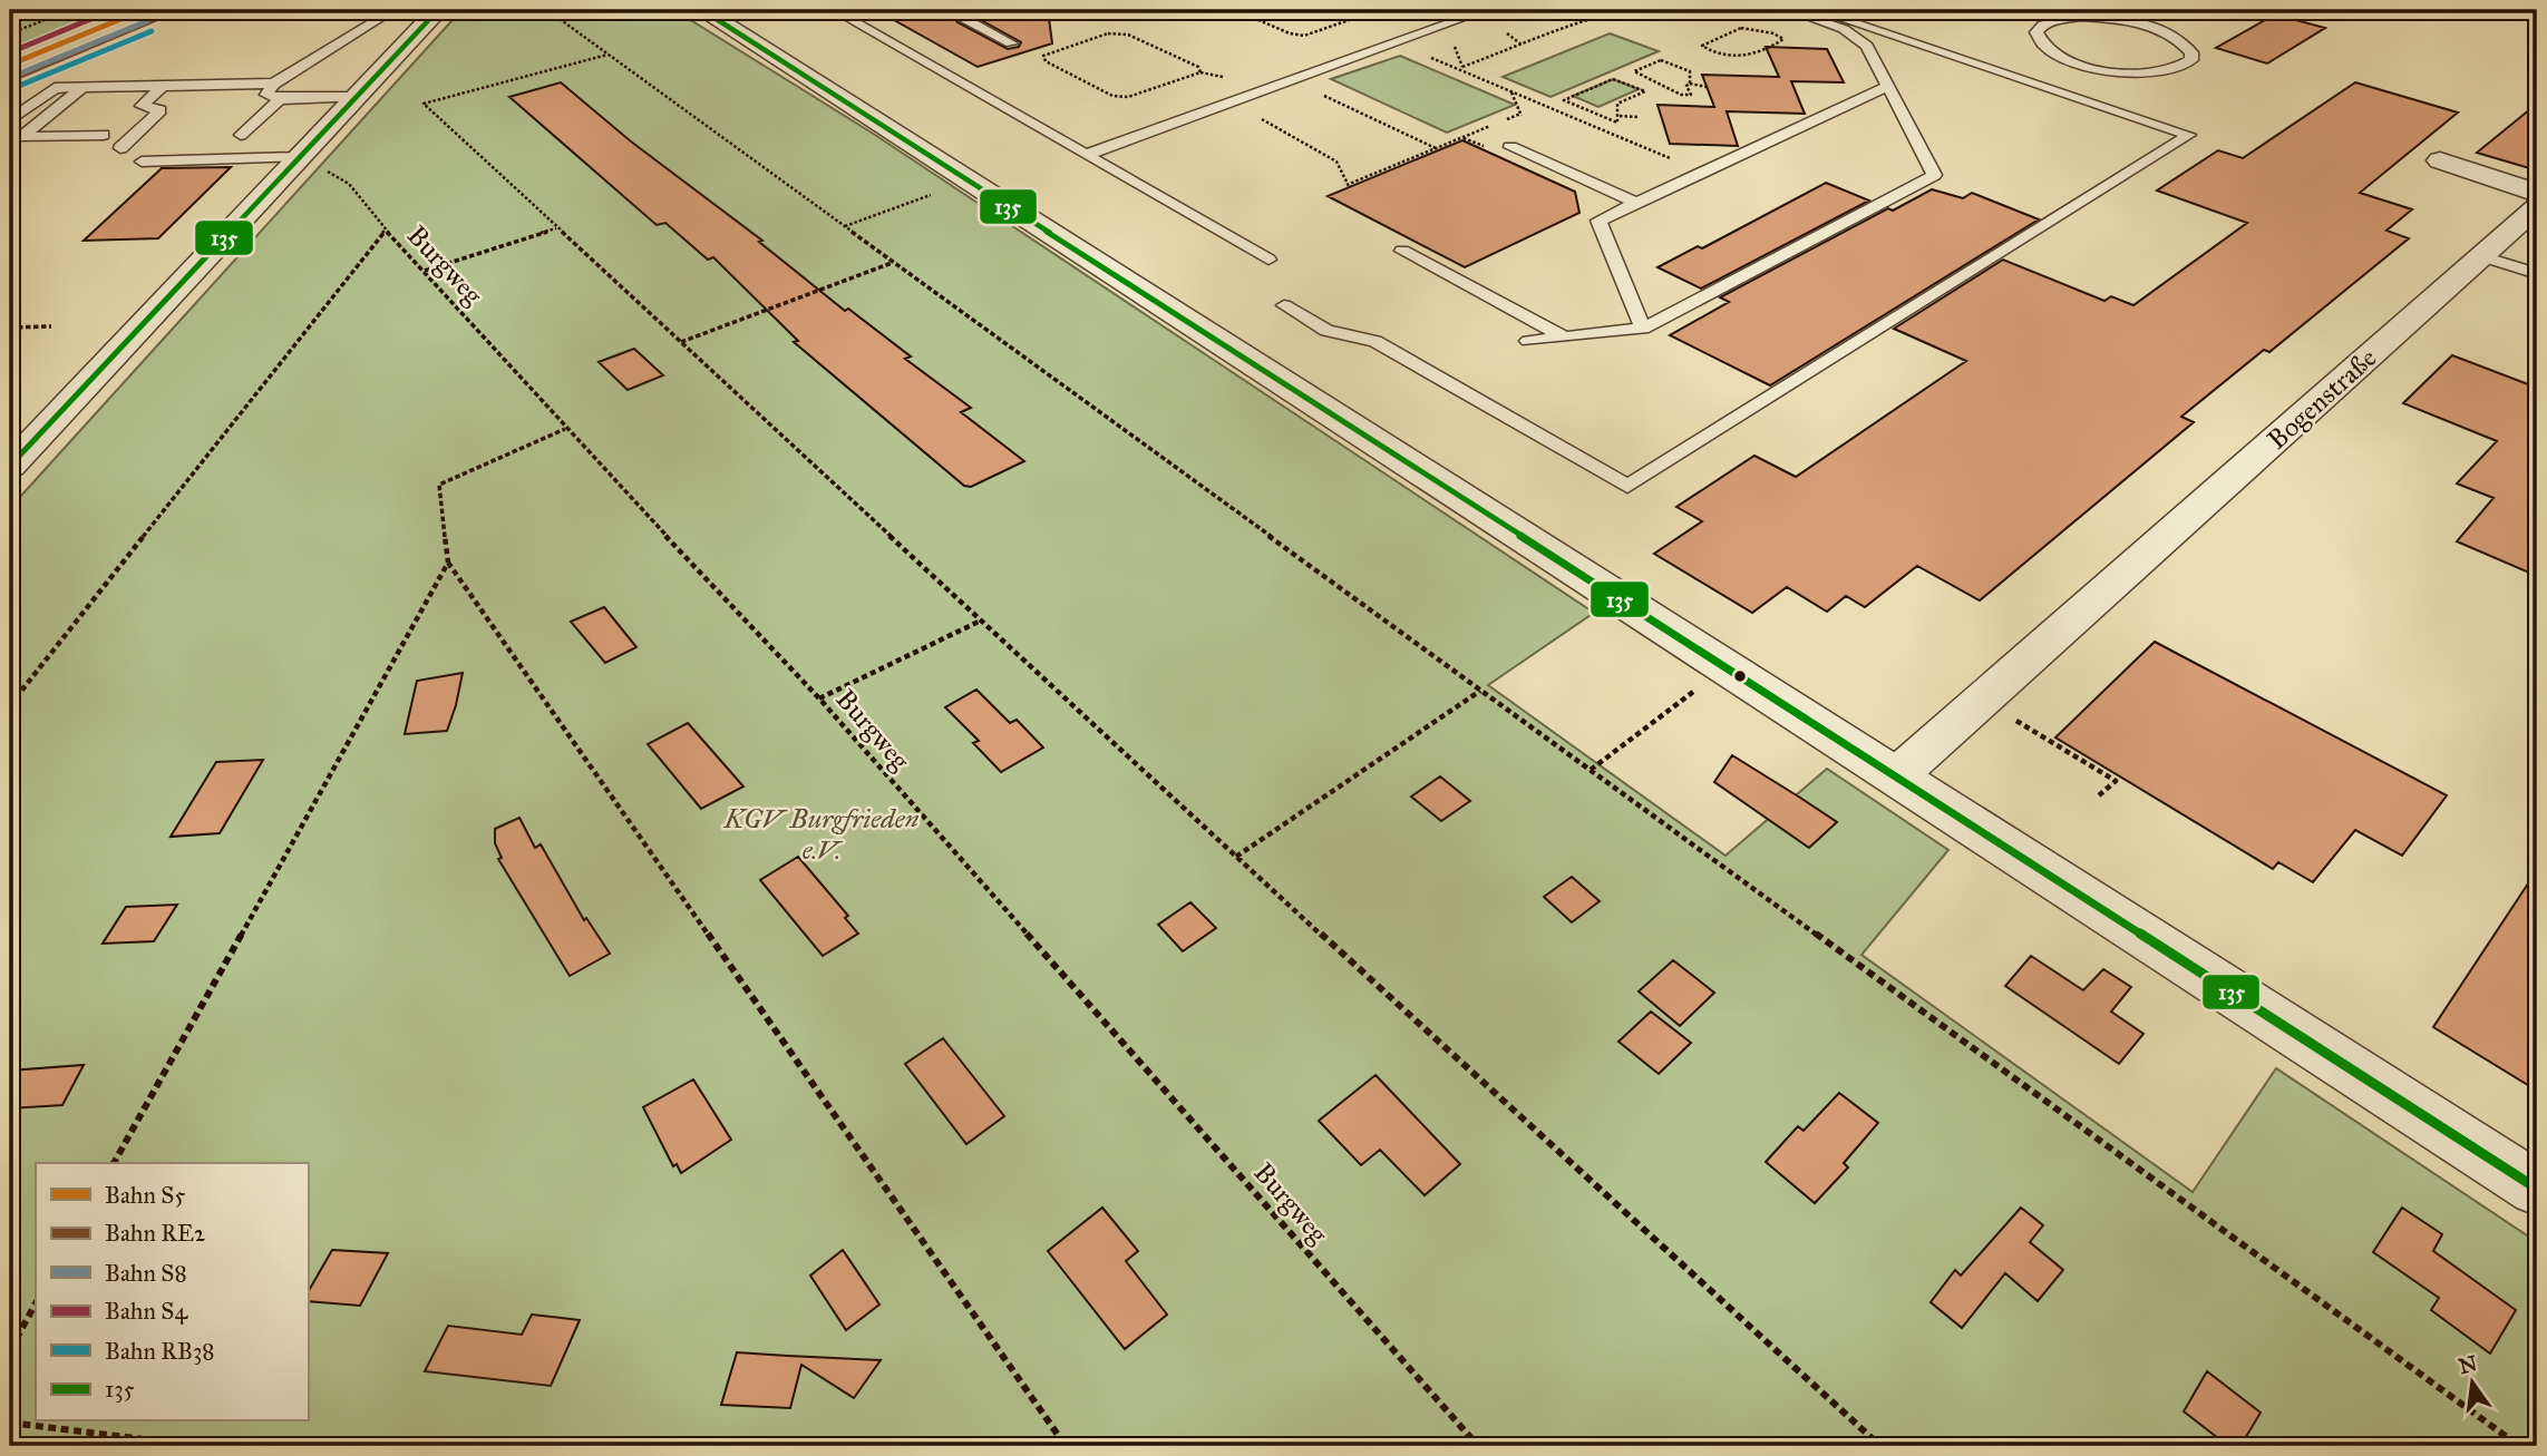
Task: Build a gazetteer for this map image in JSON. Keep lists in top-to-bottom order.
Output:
{
  "streets": {
    "street": ["Bogenstraße"],
    "path": ["Burgweg"]
  },
  "parks": ["KGV Burgfrieden e.V."],
  "lines": [
    "rail line S5",
    "rail line RE2",
    "rail line S4",
    "transit line 135",
    "rail line S8",
    "rail line RB38"
  ],
  "legend": [
    "Bahn S5",
    "Bahn RE2",
    "Bahn S8",
    "Bahn S4",
    "Bahn RB38",
    "135"
  ],
  "north": "top"
}
